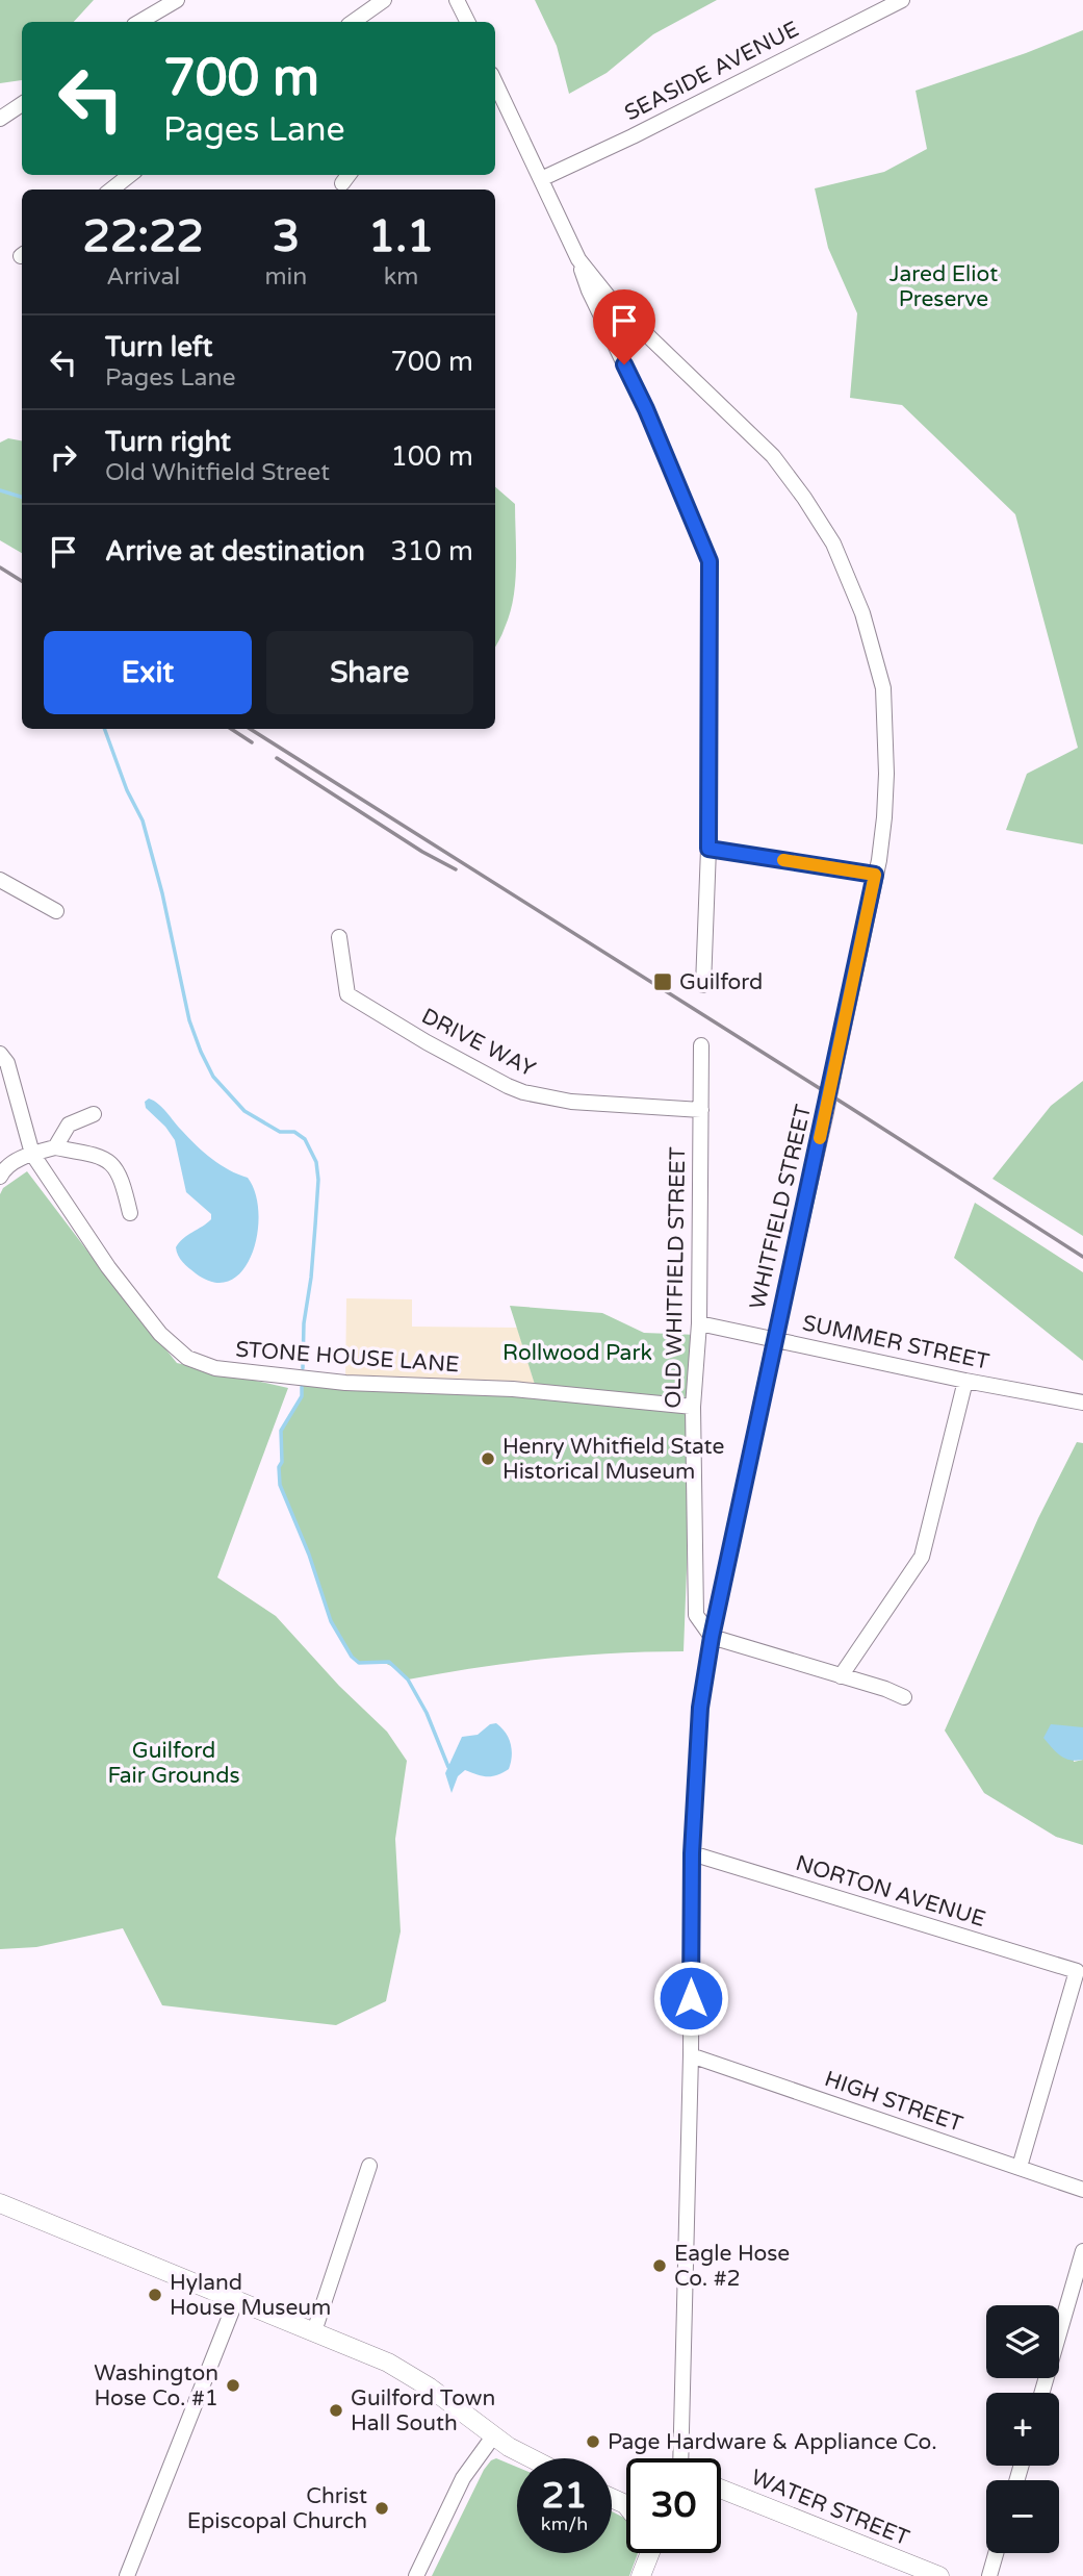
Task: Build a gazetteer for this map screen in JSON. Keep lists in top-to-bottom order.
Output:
{
  "streets": {
    "main road": ["WATER STREET"],
    "street": [
      "SEASIDE AVENUE",
      "DRIVE WAY",
      "WHITFIELD STREET",
      "OLD WHITFIELD STREET",
      "SUMMER STREET",
      "STONE HOUSE LANE",
      "NORTON AVENUE",
      "HIGH STREET"
    ]
  },
  "crossings": [
    ["SEASIDE AVENUE", "WHITFIELD STREET"],
    ["DRIVE WAY", "OLD WHITFIELD STREET"],
    ["WHITFIELD STREET", "OLD WHITFIELD STREET"],
    ["WHITFIELD STREET", "SUMMER STREET"],
    ["WHITFIELD STREET", "NORTON AVENUE"],
    ["WHITFIELD STREET", "HIGH STREET"],
    ["OLD WHITFIELD STREET", "SUMMER STREET"],
    ["OLD WHITFIELD STREET", "STONE HOUSE LANE"],
    ["NORTON AVENUE", "HIGH STREET"]
  ],
  "parks": ["Jared Eliot Preserve", "Rollwood Park", "Guilford Fair Grounds"],
  "places": {
    "transit": ["Guilford"],
    "other": [
      "Henry Whitfield State Historical Museum",
      "Eagle Hose Co. #2",
      "Hyland House Museum",
      "Washington Hose Co. #1",
      "Guilford Town Hall South",
      "Page Hardware & Appliance Co.",
      "Christ Episcopal Church"
    ]
  },
  "page": {
    "turn": ["700 m", "Pages Lane"],
    "eta": [
      "22:22",
      "Arrival",
      "3",
      "min",
      "1.1",
      "km"
    ],
    "list": [
      {
        "name": "Turn left",
        "note": "Pages Lane",
        "value": "700 m"
      },
      {
        "name": "Turn right",
        "note": "Old Whitfield Street",
        "value": "100 m"
      },
      {
        "name": "Arrive at destination",
        "value": "310 m"
      }
    ],
    "buttons": ["Exit", "Share"],
    "map_buttons": ["+", "−"],
    "speed": "21 km/h",
    "limit": "30"
  }
}
